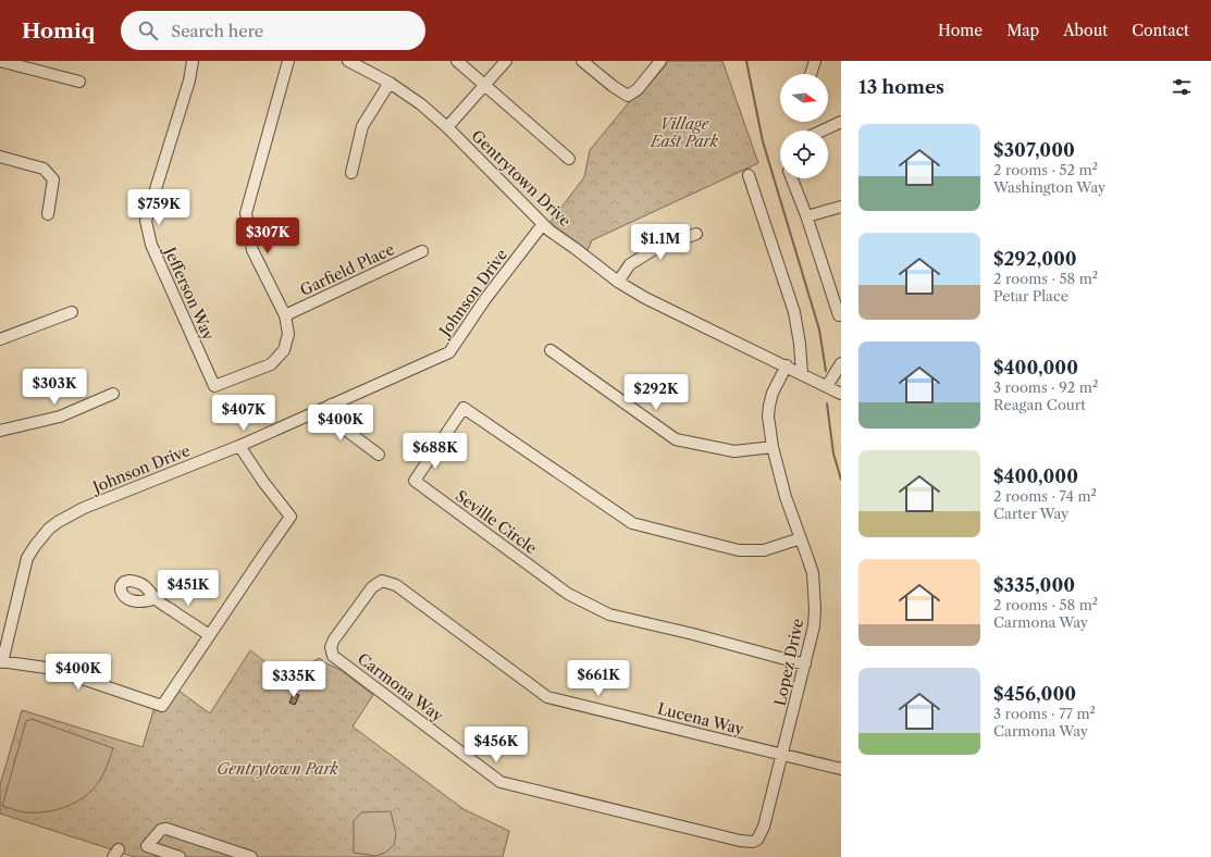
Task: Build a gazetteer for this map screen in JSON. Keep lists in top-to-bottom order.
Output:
{
  "streets": {
    "street": [
      "Gentrytown Drive",
      "Garfield Place",
      "Johnson Drive",
      "Jefferson Way",
      "Seville Circle",
      "Lopez Drive",
      "Carmona Way",
      "Lucena Way"
    ]
  },
  "crossings": [
    ["Gentrytown Drive", "Johnson Drive"],
    ["Gentrytown Drive", "Lopez Drive"],
    ["Garfield Place", "Jefferson Way"],
    ["Seville Circle", "Lopez Drive"],
    ["Lopez Drive", "Carmona Way"],
    ["Lopez Drive", "Lucena Way"],
    ["Carmona Way", "Lucena Way"]
  ],
  "parks": ["Village East Park", "Gentrytown Park"],
  "north": "right",
  "page": {
    "header": "Homiq",
    "search": "Search here",
    "nav": [
      "Home",
      "Map",
      "About",
      "Contact"
    ],
    "heading": "13 homes",
    "list": [
      {
        "name": "$307,000",
        "note": "2 rooms · 52 m² · Washington Way"
      },
      {
        "name": "$292,000",
        "note": "2 rooms · 58 m² · Petar Place"
      },
      {
        "name": "$400,000",
        "note": "3 rooms · 92 m² · Reagan Court"
      },
      {
        "name": "$400,000",
        "note": "2 rooms · 74 m² · Carter Way"
      },
      {
        "name": "$335,000",
        "note": "2 rooms · 58 m² · Carmona Way"
      },
      {
        "name": "$456,000",
        "note": "3 rooms · 77 m² · Carmona Way"
      }
    ],
    "price": [
      "$759K",
      "$307K",
      "$1.1M",
      "$303K",
      "$292K",
      "$407K",
      "$400K",
      "$688K",
      "$451K",
      "$400K",
      "$661K",
      "$335K",
      "$456K"
    ]
  }
}
